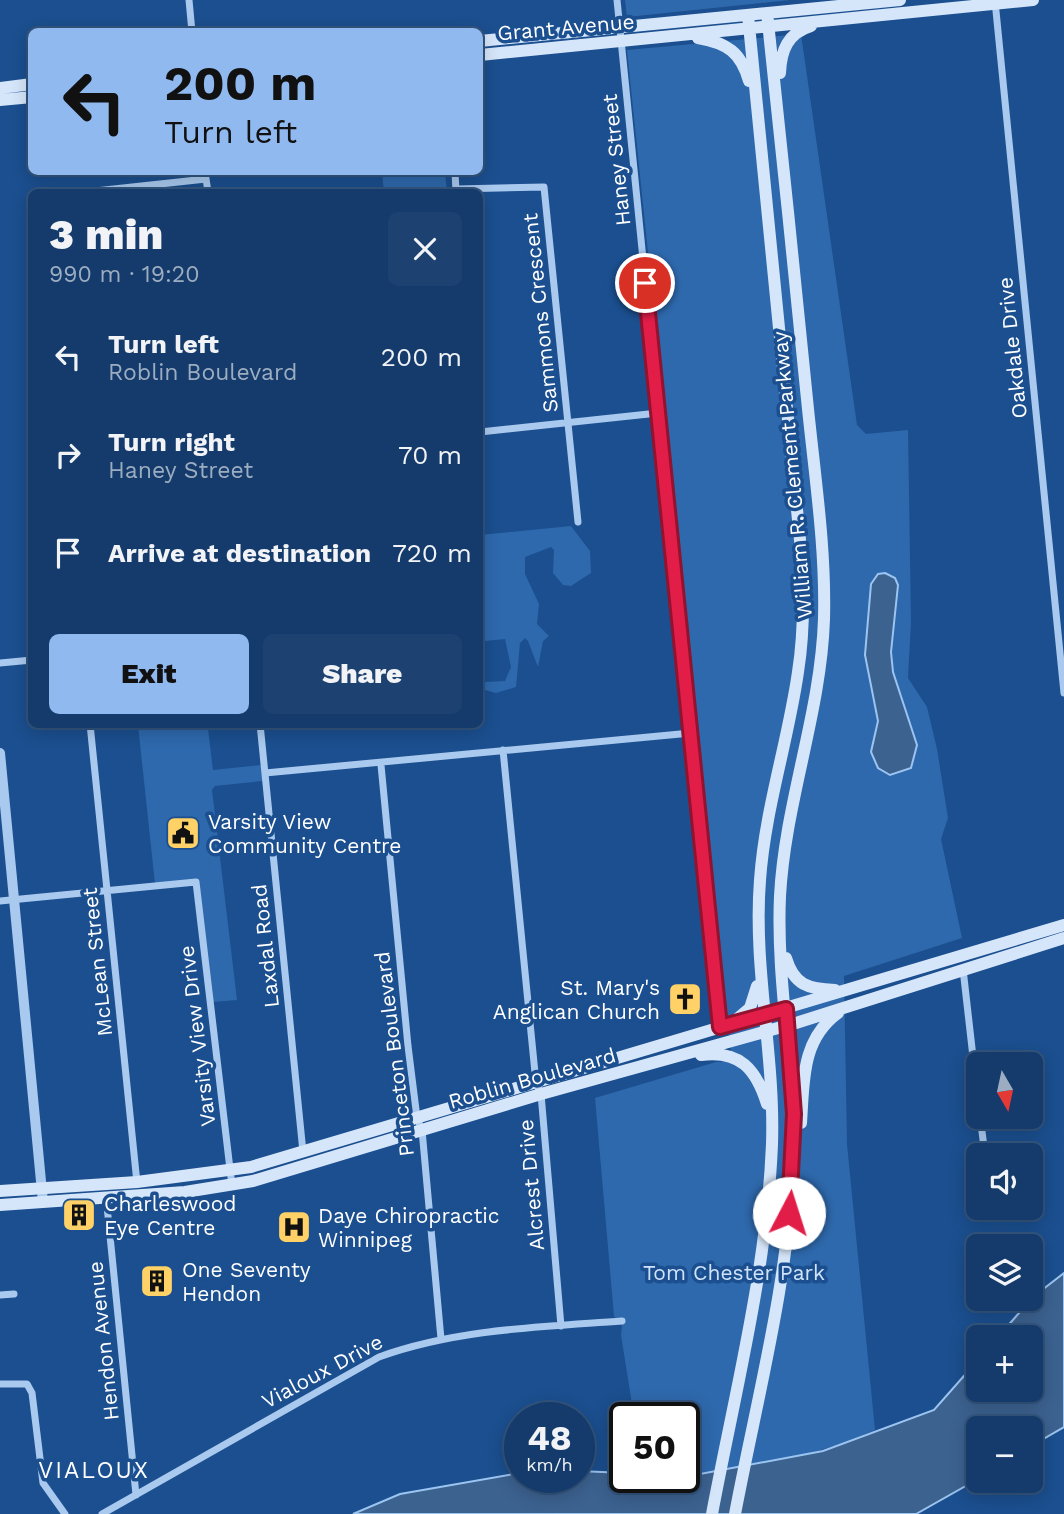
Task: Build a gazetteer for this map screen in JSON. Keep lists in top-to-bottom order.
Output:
{
  "streets": {
    "main road": ["Grant Avenue", "William R. Clement Parkway", "Roblin Boulevard"],
    "street": [
      "Haney Street",
      "Sammons Crescent",
      "Oakdale Drive",
      "Laxdal Road",
      "McLean Street",
      "Varsity View Drive",
      "Princeton Boulevard",
      "Alcrest Drive",
      "Hendon Avenue",
      "Vialoux Drive"
    ]
  },
  "crossings": [
    ["Grant Avenue", "Haney Street"],
    ["Grant Avenue", "Oakdale Drive"],
    ["Grant Avenue", "William R. Clement Parkway"],
    ["Haney Street", "Roblin Boulevard"],
    ["William R. Clement Parkway", "Roblin Boulevard"],
    ["Laxdal Road", "Roblin Boulevard"],
    ["McLean Street", "Varsity View Drive"],
    ["McLean Street", "Roblin Boulevard"],
    ["Varsity View Drive", "Roblin Boulevard"],
    ["Princeton Boulevard", "Roblin Boulevard"],
    ["Princeton Boulevard", "Vialoux Drive"],
    ["Roblin Boulevard", "Alcrest Drive"],
    ["Roblin Boulevard", "Hendon Avenue"],
    ["Alcrest Drive", "Vialoux Drive"],
    ["Hendon Avenue", "Vialoux Drive"]
  ],
  "districts": ["VIALOUX"],
  "parks": ["Tom Chester Park"],
  "places": {
    "public building": ["Varsity View Community Centre"],
    "church": ["St. Mary's Anglican Church"],
    "building": ["Charleswood Eye Centre", "One Seventy Hendon"],
    "hospital": ["Daye Chiropractic Winnipeg"]
  },
  "north": "bottom",
  "page": {
    "turn": ["200 m", "Turn left"],
    "heading": ["3 min", "990 m · 19:20"],
    "list": [
      {
        "name": "Turn left",
        "note": "Roblin Boulevard",
        "value": "200 m"
      },
      {
        "name": "Turn right",
        "note": "Haney Street",
        "value": "70 m"
      },
      {
        "name": "Arrive at destination",
        "value": "720 m"
      }
    ],
    "buttons": ["Exit", "Share"],
    "map_buttons": ["+", "−"],
    "speed": "48 km/h",
    "limit": "50"
  }
}
